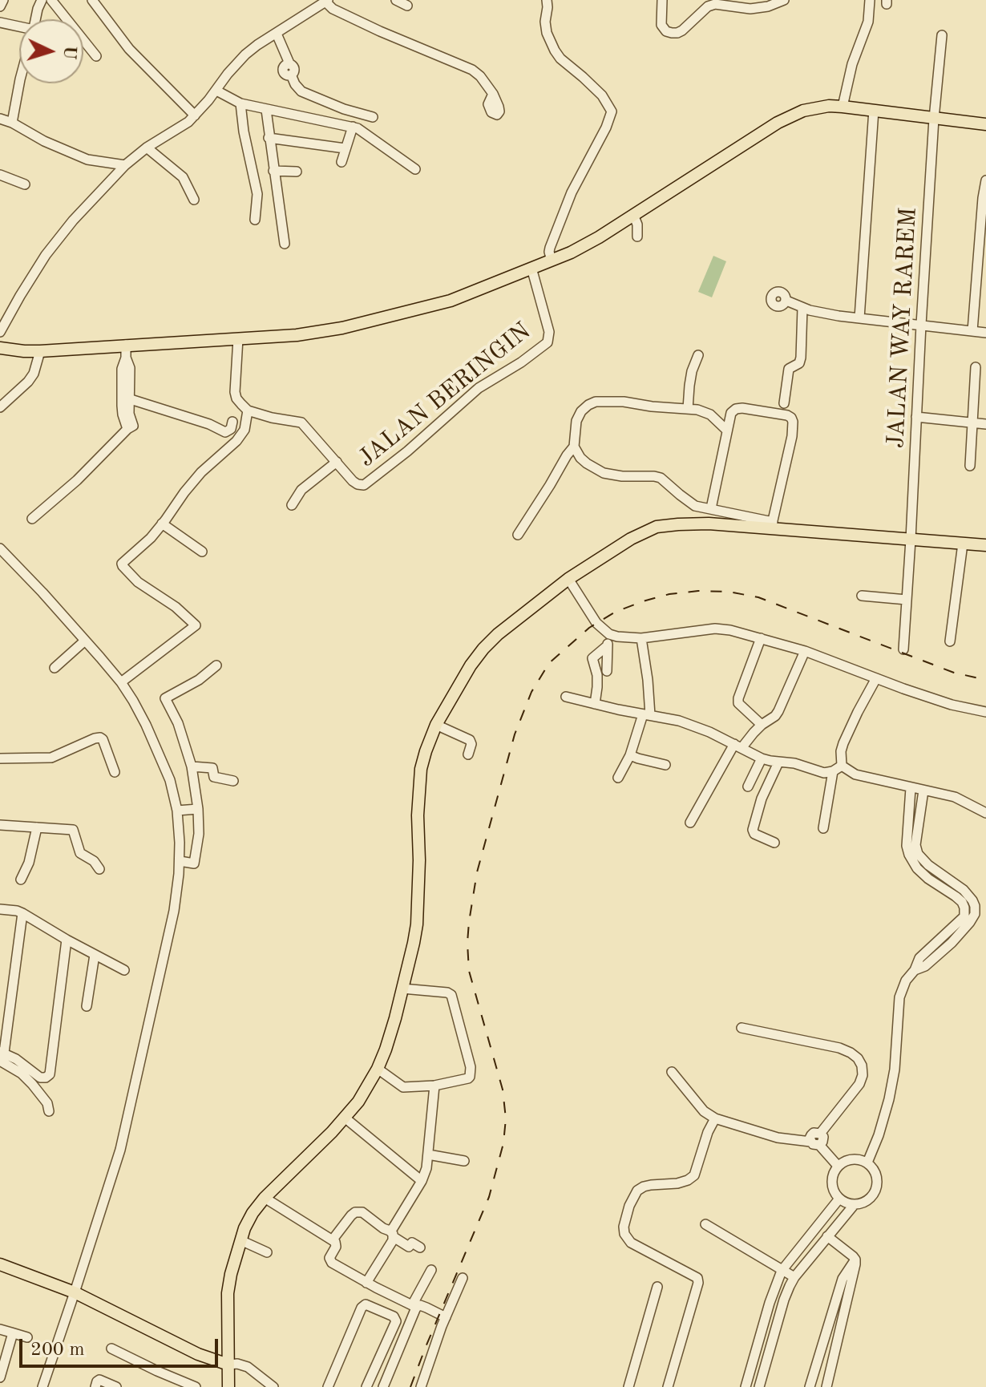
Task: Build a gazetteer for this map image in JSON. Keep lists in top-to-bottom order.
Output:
{
  "streets": {
    "street": ["JALAN WAY RAREM", "JALAN BERINGIN"]
  },
  "scale_bar": "200 m",
  "north": "right"
}
